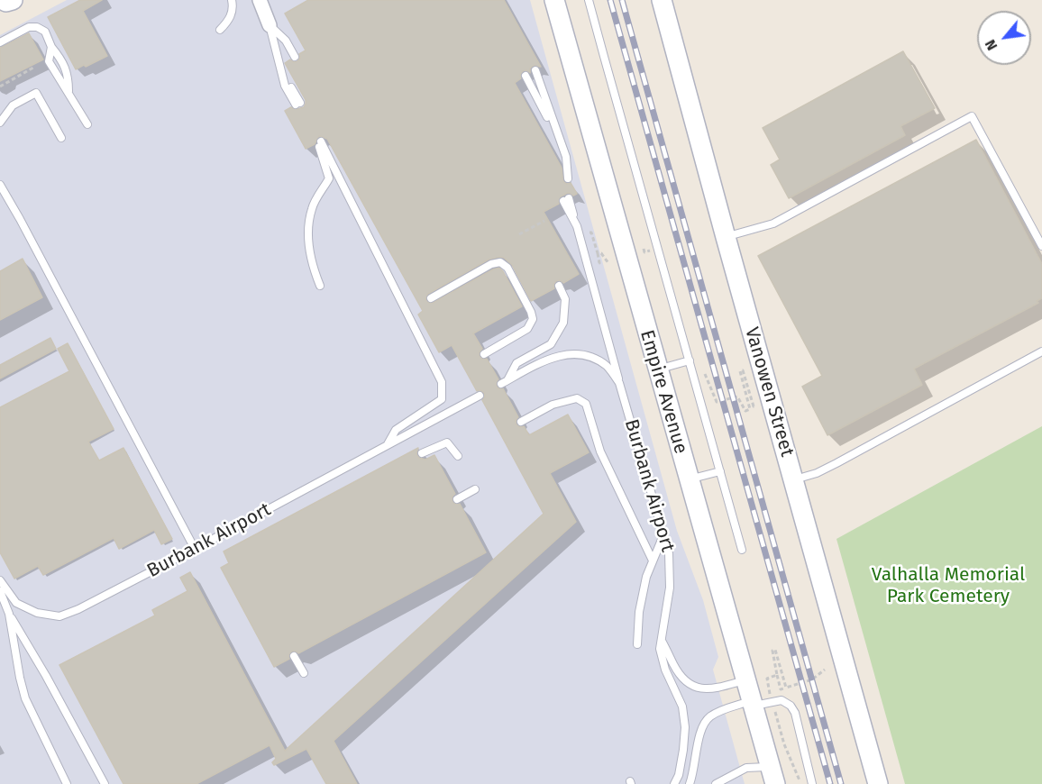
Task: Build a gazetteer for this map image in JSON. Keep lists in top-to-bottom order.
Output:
{
  "streets": {
    "main road": ["Empire Avenue", "Vanowen Street"],
    "lane": ["Burbank Airport"]
  },
  "parks": ["Valhalla Memorial Park Cemetery"],
  "north": "bottom left"
}
